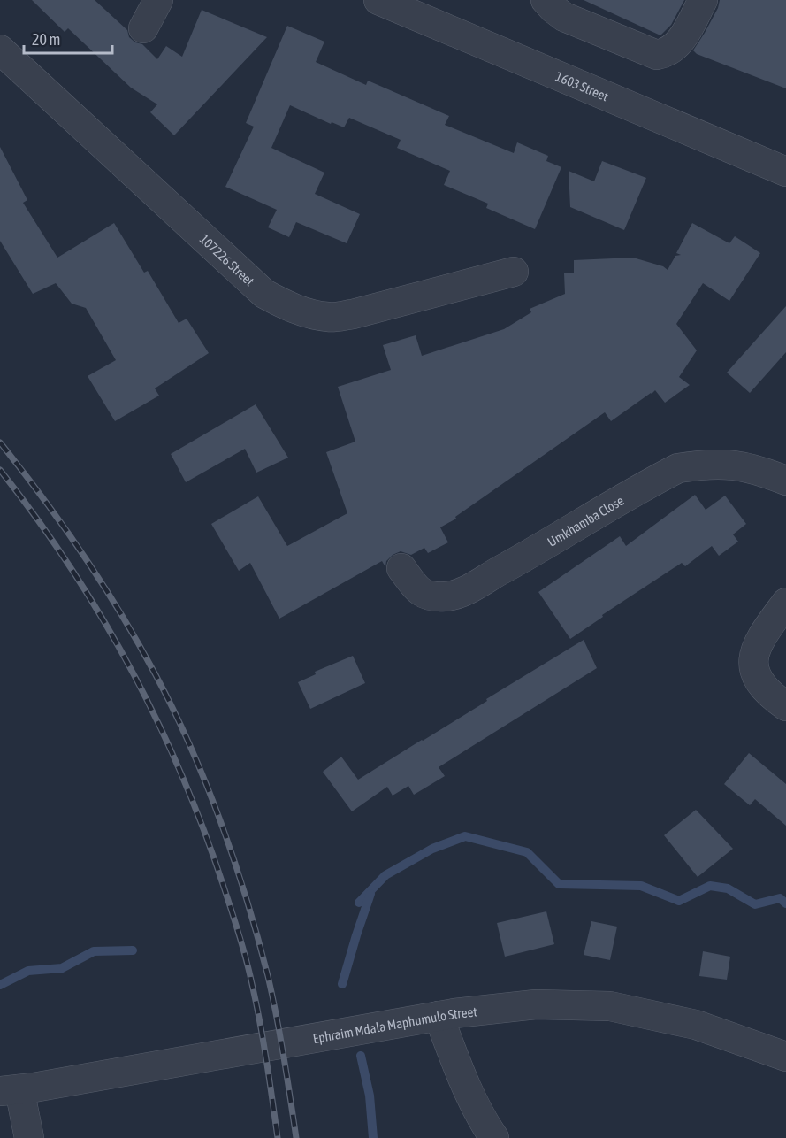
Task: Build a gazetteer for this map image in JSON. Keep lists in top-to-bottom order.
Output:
{
  "streets": {
    "street": [
      "1603 Street",
      "107226 Street",
      "Umkhamba Close",
      "Ephraim Mdala Maphumulo Street"
    ]
  },
  "scale_bar": "20 m"
}
